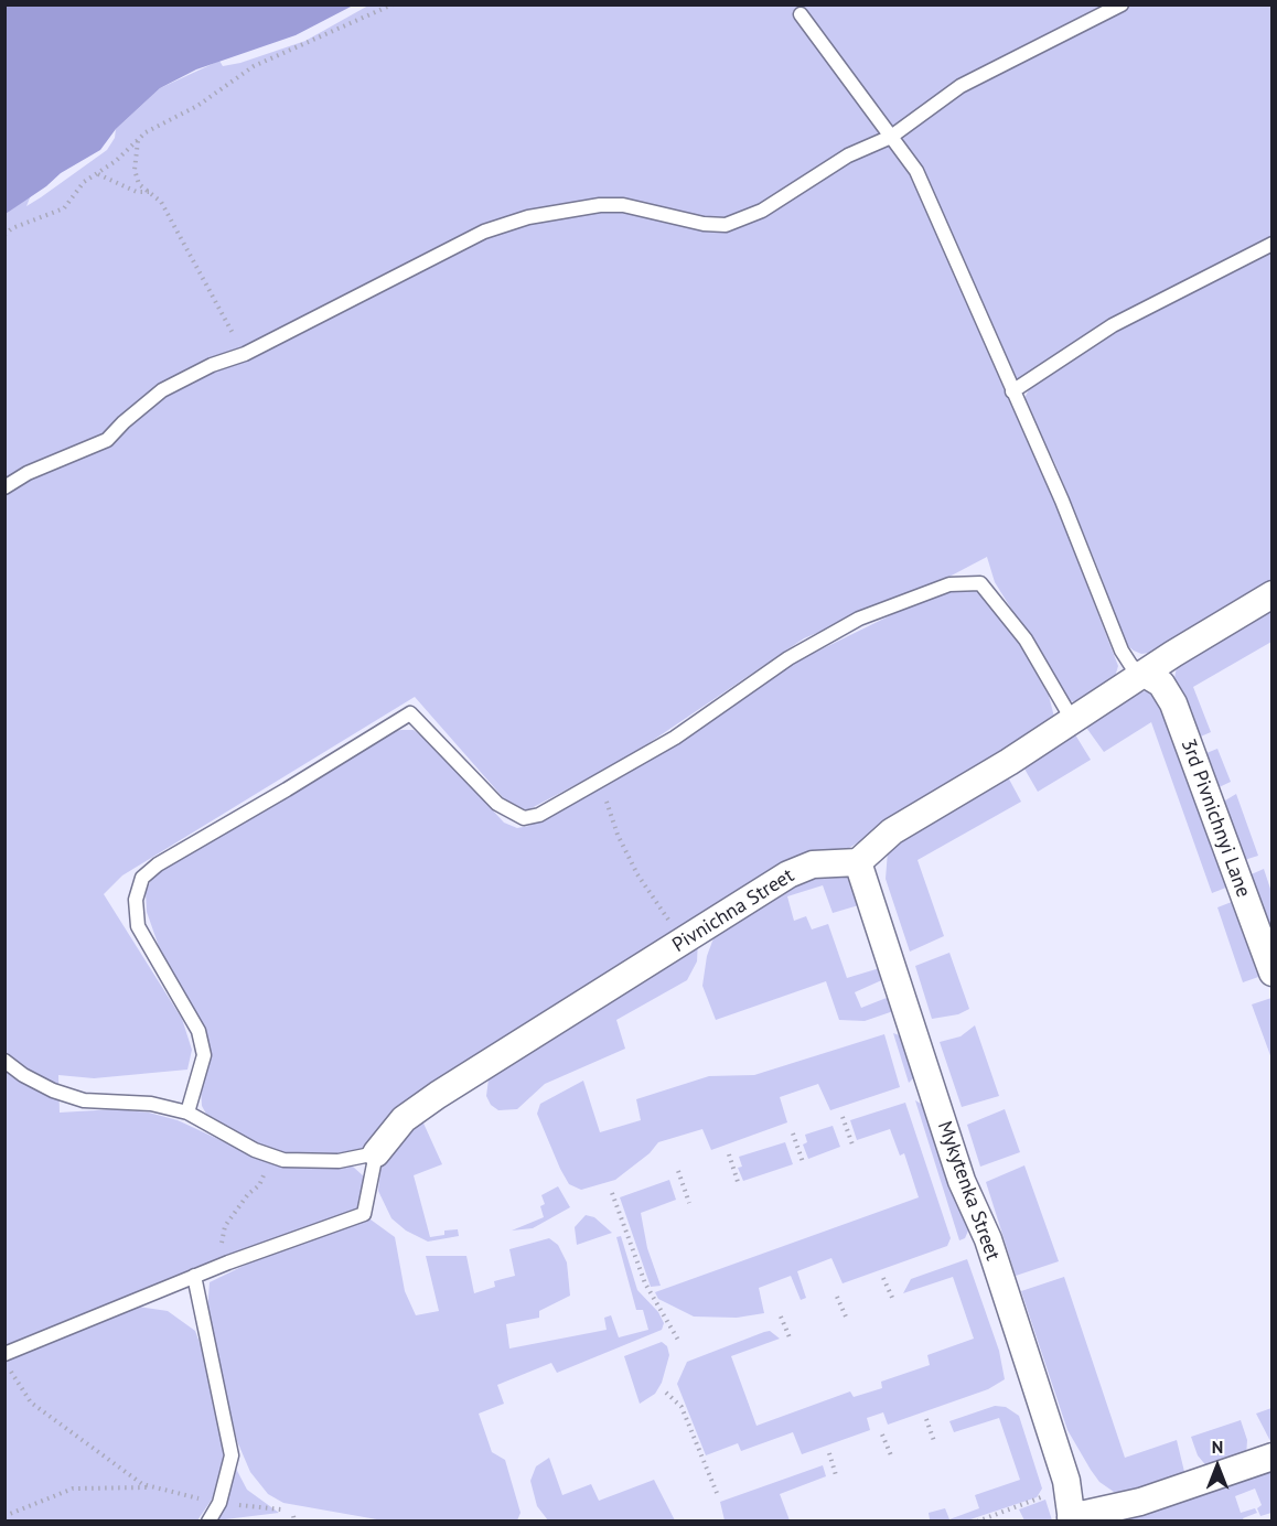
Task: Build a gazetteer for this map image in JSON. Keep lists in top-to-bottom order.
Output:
{
  "streets": {
    "street": ["3rd Pivnichnyi Lane", "Pivnichna Street", "Mykytenka Street"]
  },
  "crossings": [
    ["Pivnichna Street", "Mykytenka Street"]
  ],
  "north": "top"
}
